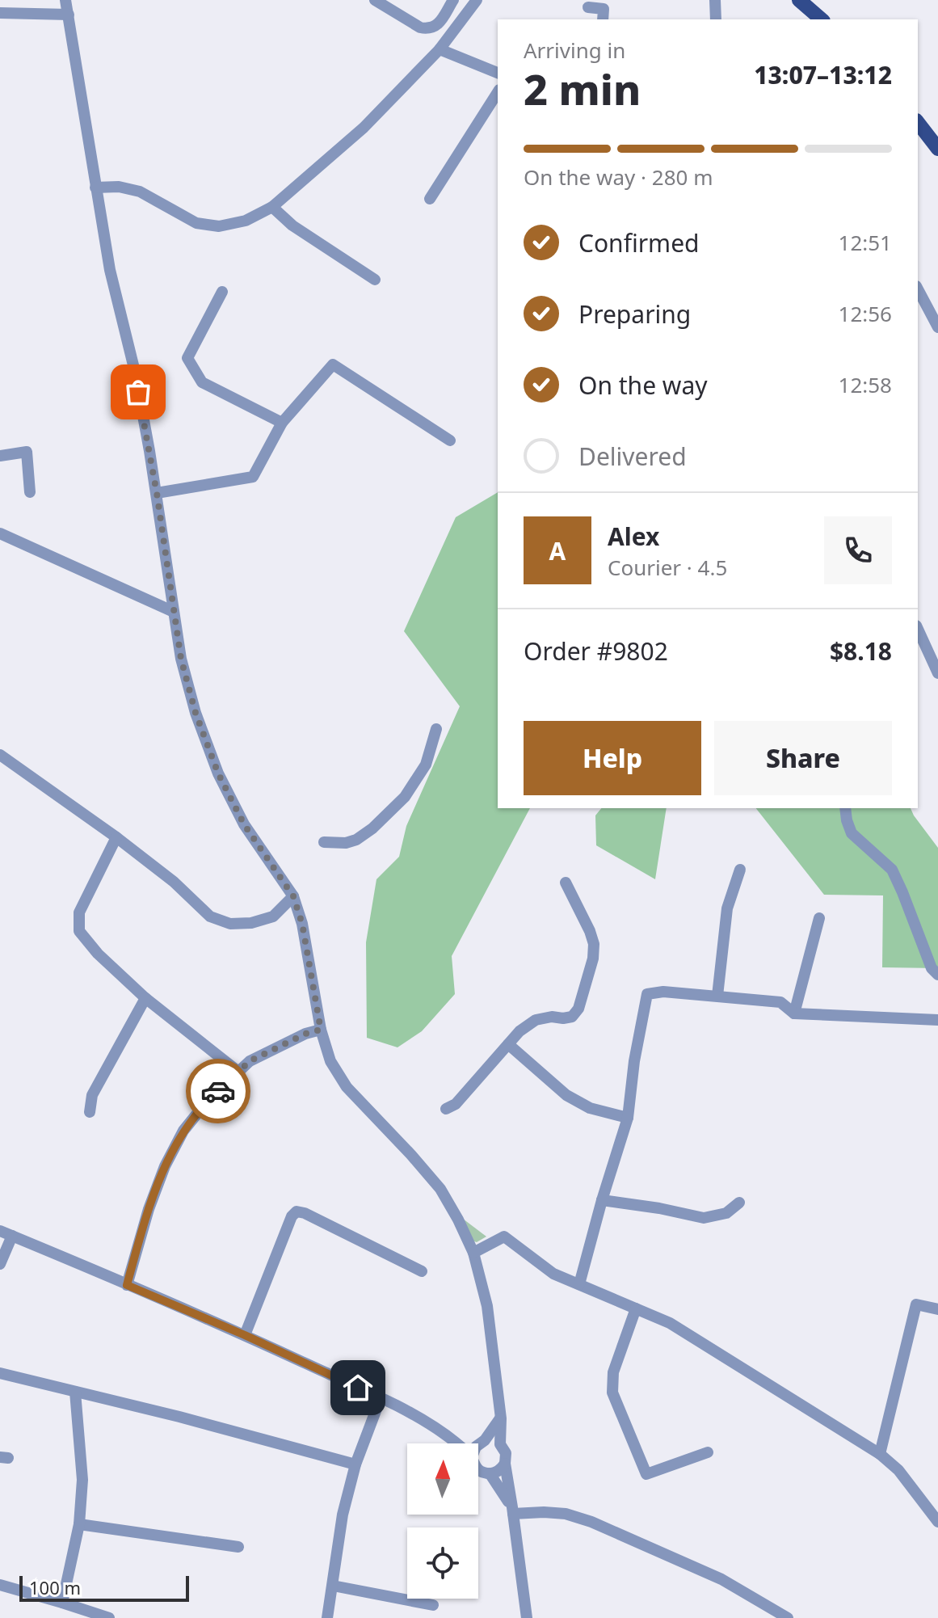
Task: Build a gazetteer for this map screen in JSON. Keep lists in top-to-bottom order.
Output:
{
  "scale_bar": "100 m",
  "north": "top",
  "page": {
    "heading": ["2 min", "Arriving in", "13:07–13:12"],
    "panel": [
      "Alex",
      "Courier · 4.5",
      "Order #9802",
      "$8.18"
    ],
    "bar": "On the way · 280 m",
    "list": [
      ["Confirmed", "12:51"],
      ["Preparing", "12:56"],
      ["On the way", "12:58"],
      "Delivered"
    ],
    "round": "A",
    "buttons": ["Help", "Share"],
    "scale": "100 m"
  }
}
